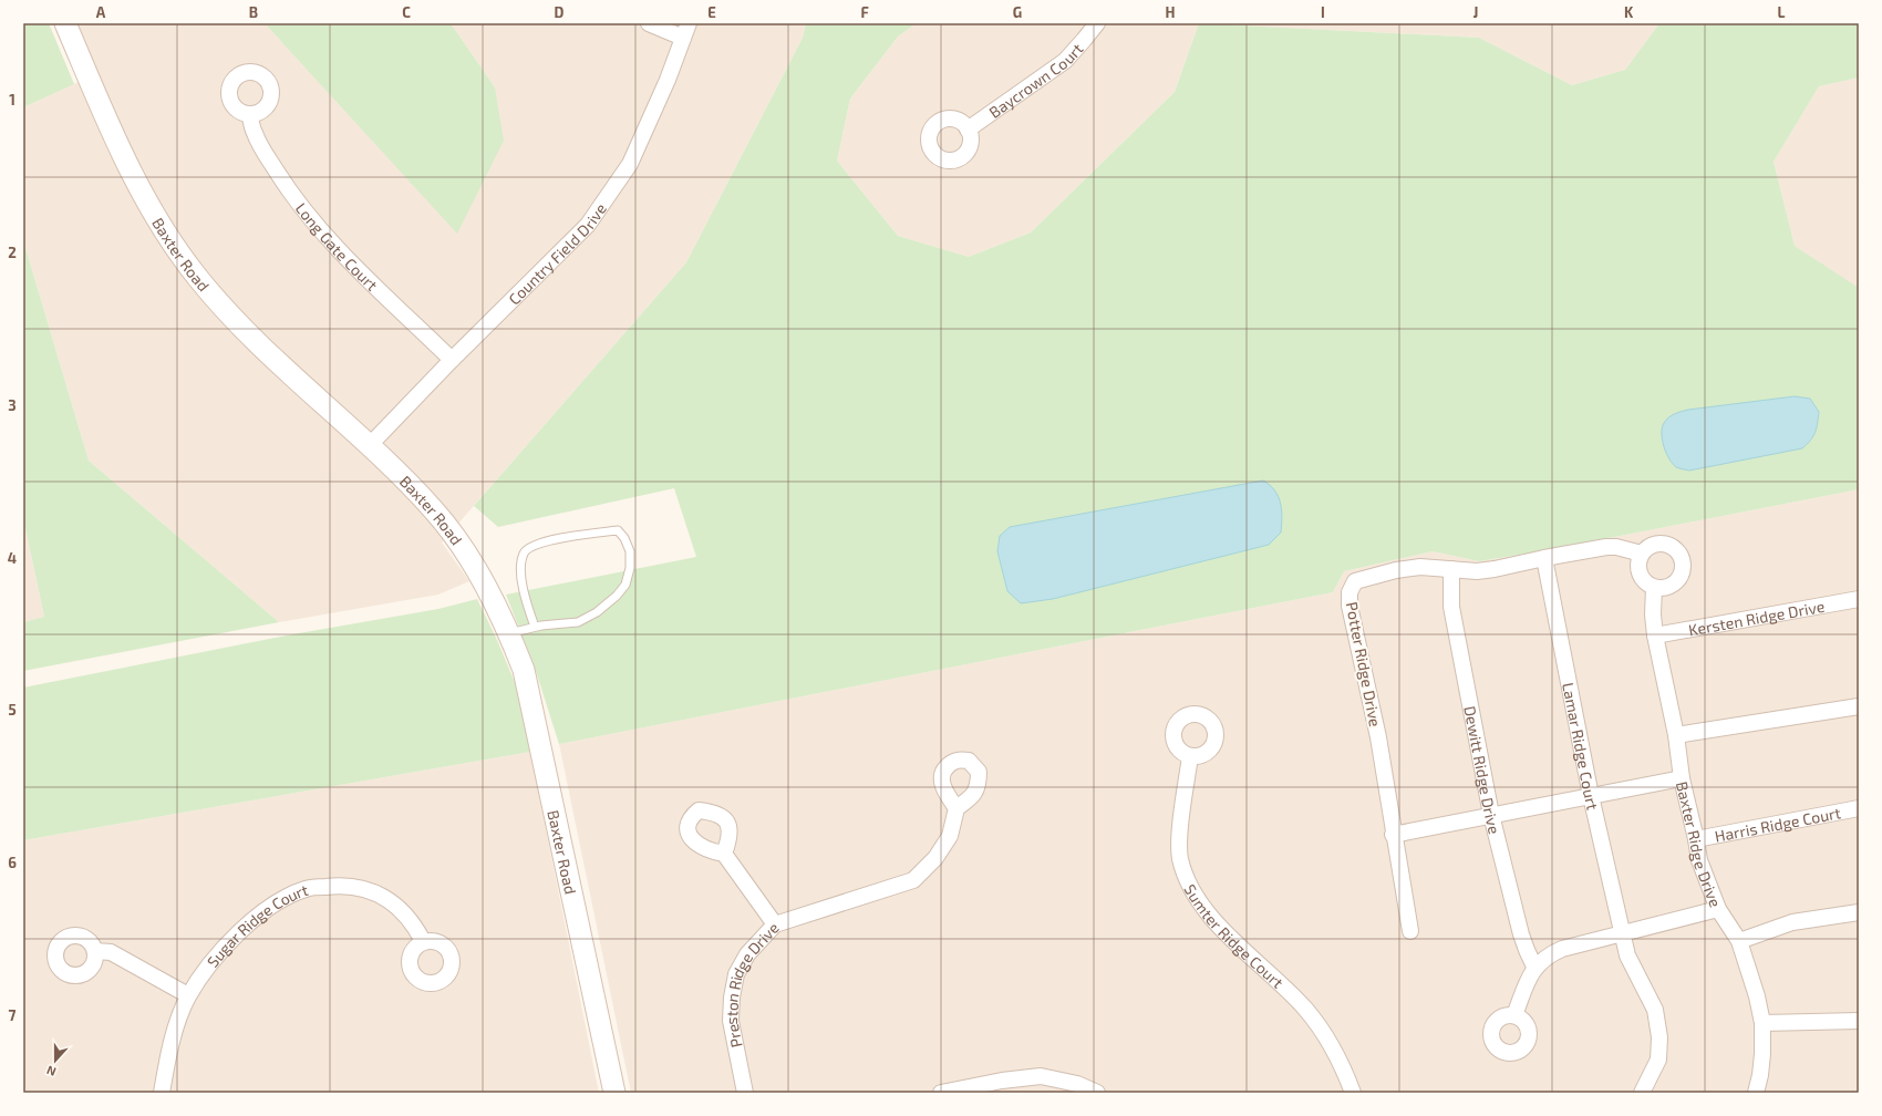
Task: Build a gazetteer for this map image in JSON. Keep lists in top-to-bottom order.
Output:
{
  "streets": {
    "main road": ["Baxter Road"],
    "street": [
      "Baycrown Court",
      "Long Gate Court",
      "Country Field Drive",
      "Kersten Ridge Drive",
      "Potter Ridge Drive",
      "Lamar Ridge Court",
      "Dewitt Ridge Drive",
      "Harris Ridge Court",
      "Baxter Ridge Drive",
      "Sugar Ridge Court",
      "Sumter Ridge Court",
      "Preston Ridge Drive"
    ]
  },
  "crossings": [
    ["Long Gate Court", "Country Field Drive"],
    ["Country Field Drive", "Baxter Road"],
    ["Kersten Ridge Drive", "Baxter Ridge Drive"],
    ["Potter Ridge Drive", "Lamar Ridge Court"],
    ["Potter Ridge Drive", "Dewitt Ridge Drive"],
    ["Potter Ridge Drive", "Baxter Ridge Drive"],
    ["Harris Ridge Court", "Baxter Ridge Drive"]
  ],
  "north": "bottom",
  "grid": {
    "columns": [
      "A",
      "B",
      "C",
      "D",
      "E",
      "F",
      "G",
      "H",
      "I",
      "J",
      "K",
      "L"
    ],
    "rows": [
      "1",
      "2",
      "3",
      "4",
      "5",
      "6",
      "7"
    ]
  }
}
